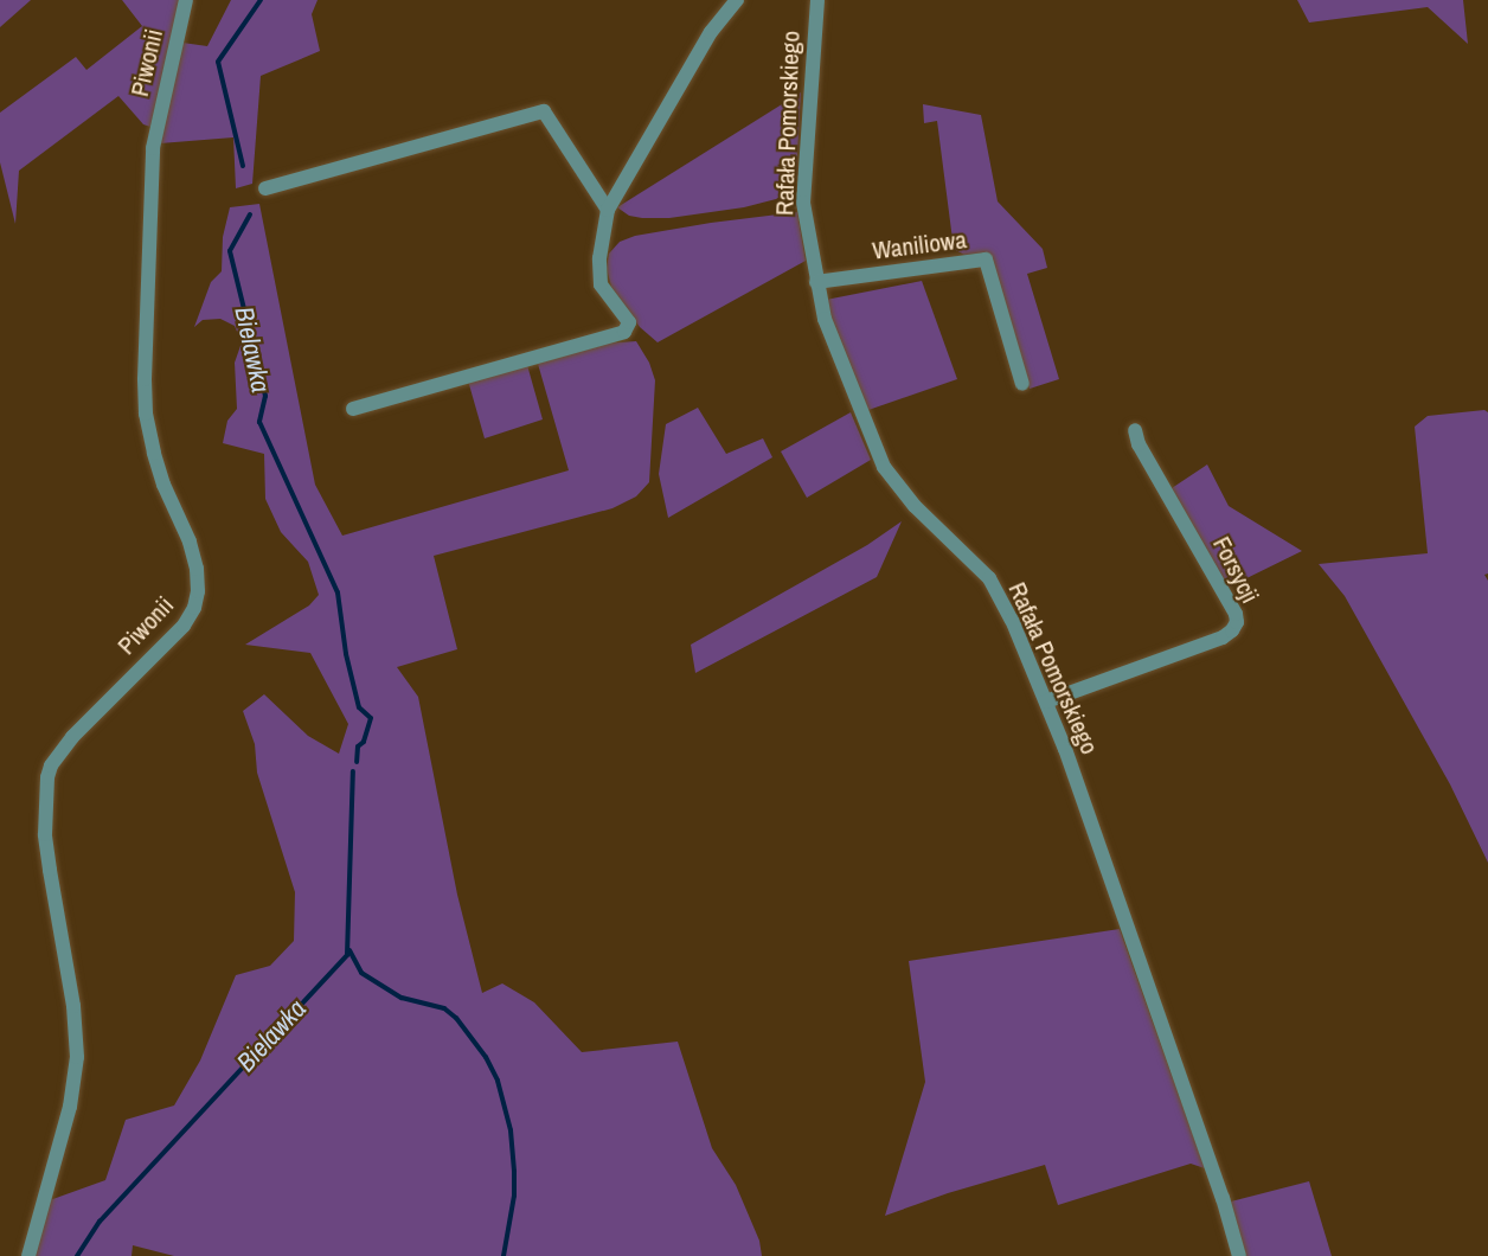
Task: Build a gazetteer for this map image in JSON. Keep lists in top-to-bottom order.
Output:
{
  "streets": {
    "street": [
      "Piwonii",
      "Rafała Pomorskiego",
      "Waniliowa",
      "Forsycji"
    ]
  },
  "crossings": [
    ["Rafała Pomorskiego", "Waniliowa"],
    ["Rafała Pomorskiego", "Forsycji"]
  ],
  "water": ["Bielawka"]
}
